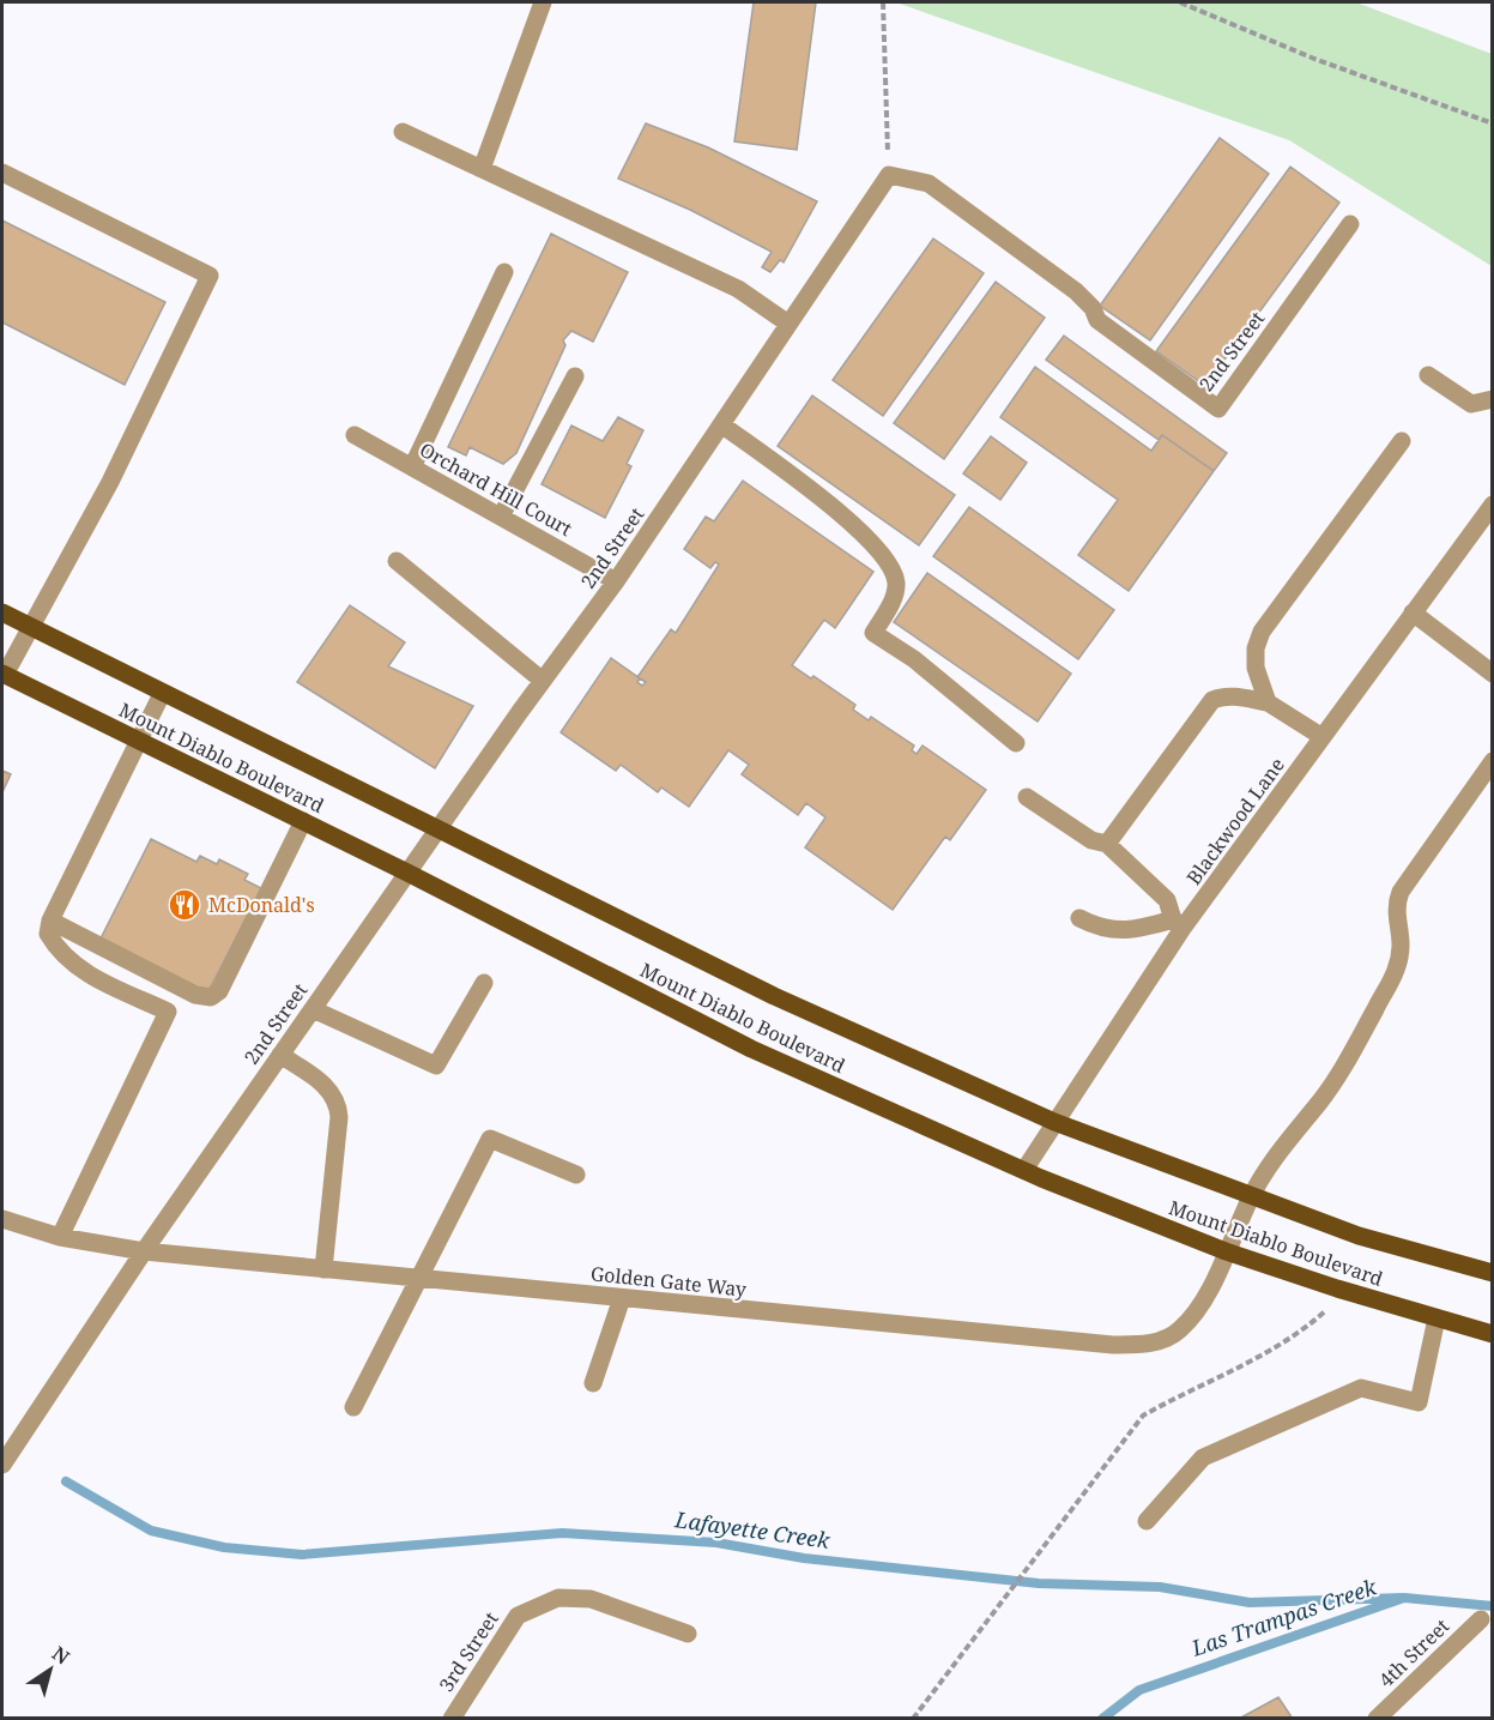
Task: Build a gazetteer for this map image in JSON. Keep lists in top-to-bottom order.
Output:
{
  "streets": {
    "main road": ["Mount Diablo Boulevard"],
    "street": [
      "2nd Street",
      "Orchard Hill Court",
      "Blackwood Lane",
      "Golden Gate Way",
      "3rd Street",
      "4th Street"
    ]
  },
  "crossings": [
    ["2nd Street", "Orchard Hill Court"],
    ["2nd Street", "Mount Diablo Boulevard"],
    ["2nd Street", "Golden Gate Way"],
    ["Mount Diablo Boulevard", "Blackwood Lane"],
    ["Mount Diablo Boulevard", "Golden Gate Way"]
  ],
  "water": ["Lafayette Creek", "Las Trampas Creek"],
  "places": {
    "restaurant": ["McDonald's"]
  },
  "north": "top right"
}
